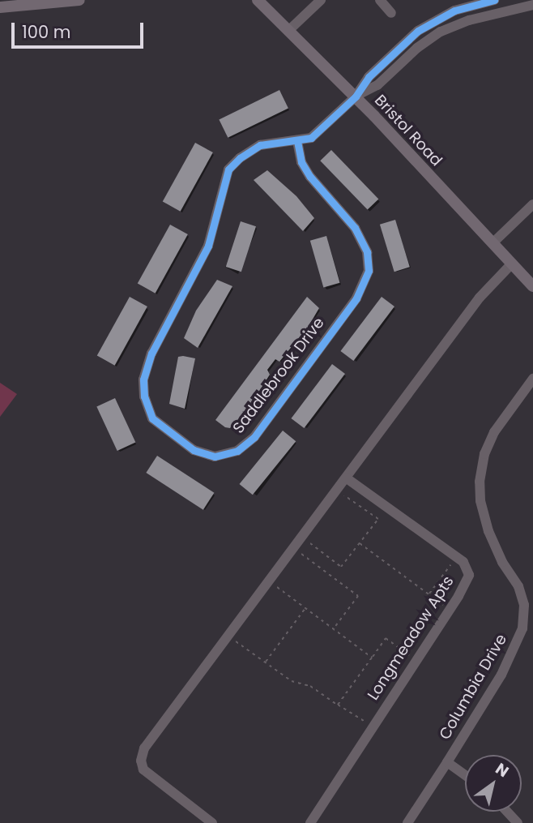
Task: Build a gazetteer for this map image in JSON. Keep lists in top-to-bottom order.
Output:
{
  "streets": {
    "main road": ["Bristol Road"],
    "street": ["Saddlebrook Drive", "Longmeadow Apts", "Columbia Drive"]
  },
  "crossings": [
    ["Bristol Road", "Saddlebrook Drive"]
  ],
  "scale_bar": "100 m",
  "north": "top right"
}
